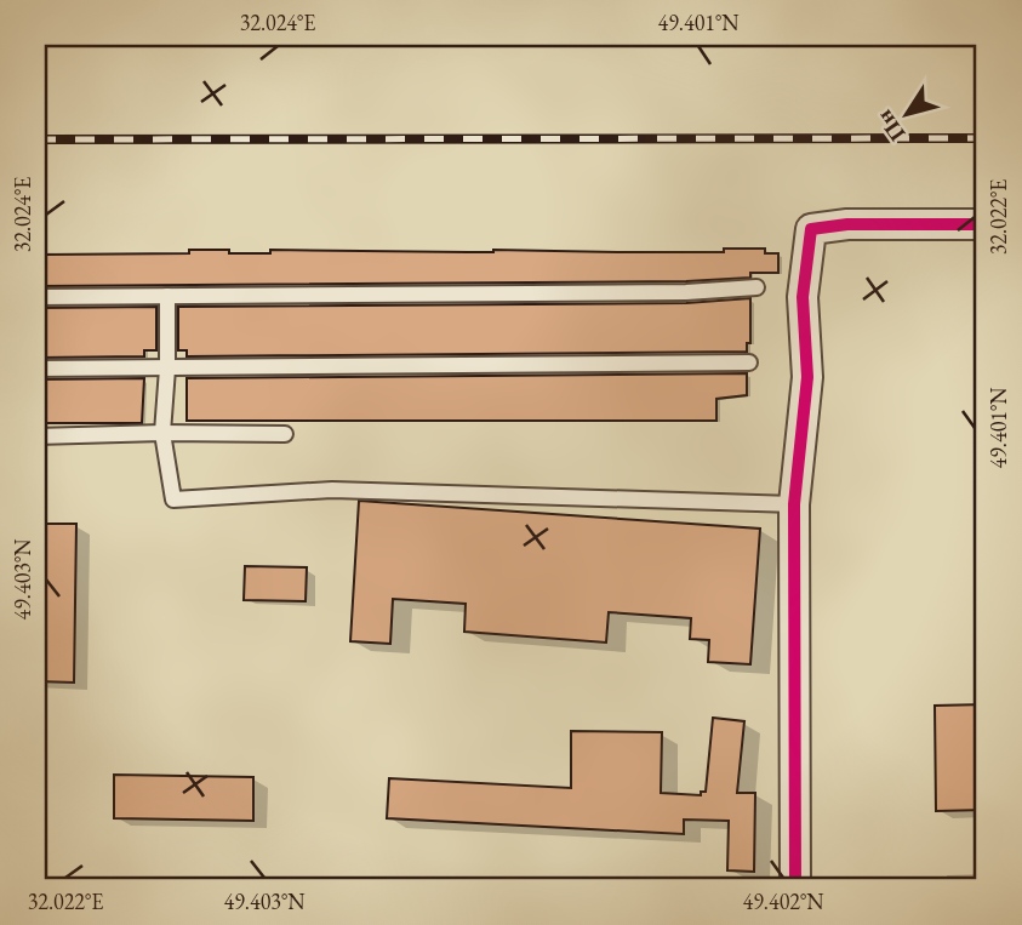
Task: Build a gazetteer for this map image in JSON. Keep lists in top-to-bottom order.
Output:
{
  "north": "bottom left",
  "coordinates": [
    "32.024°E",
    "49.401°N",
    "32.022°E",
    "49.403°N",
    "49.402°N"
  ]
}
